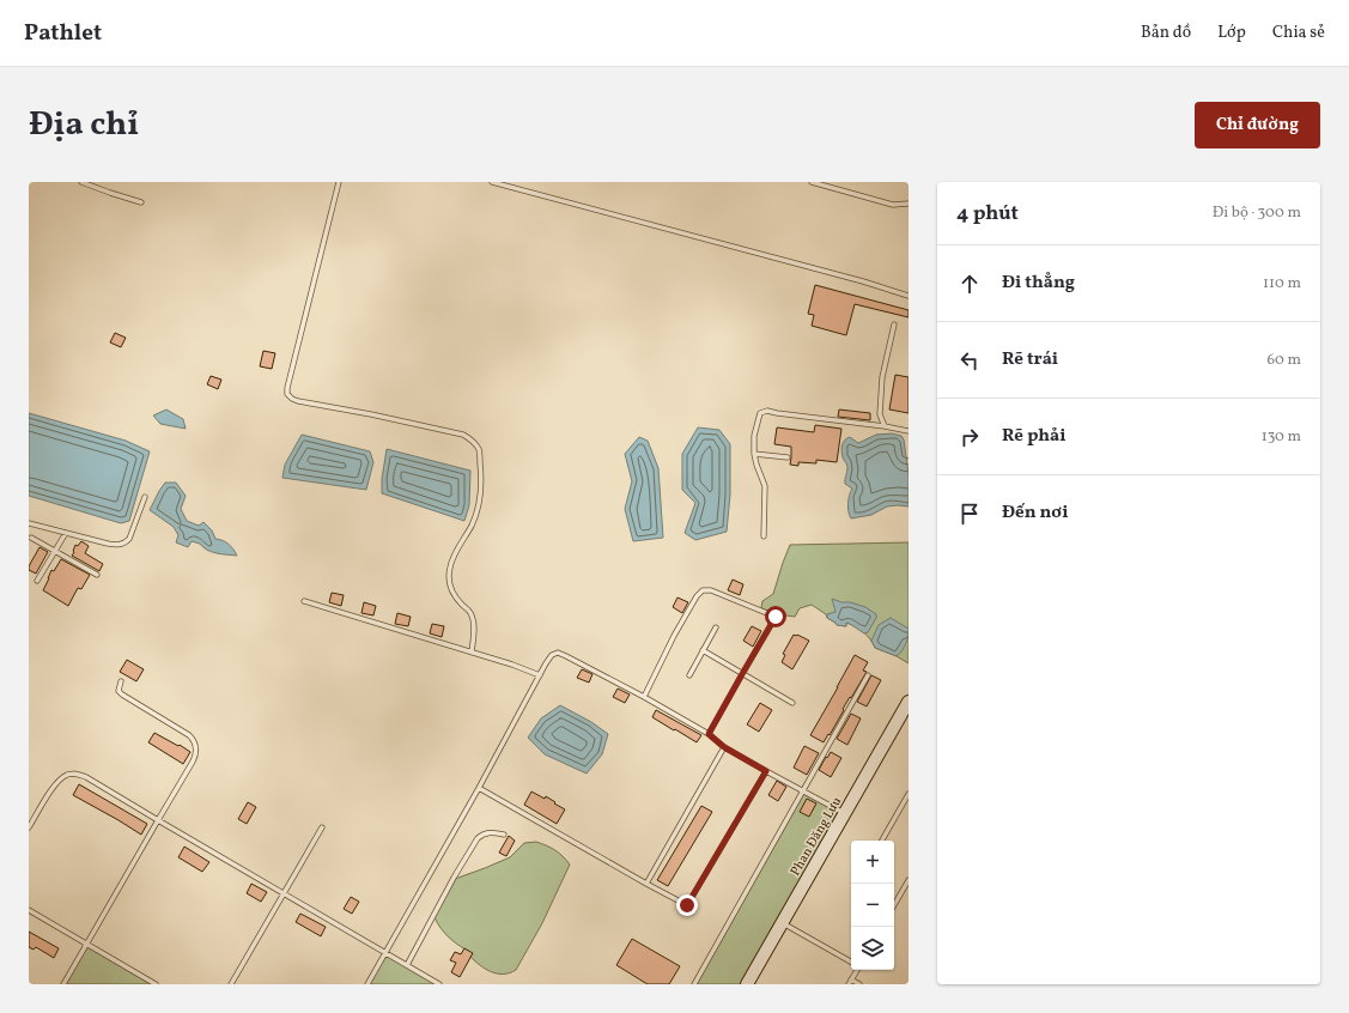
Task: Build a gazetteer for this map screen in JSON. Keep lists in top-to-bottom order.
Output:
{
  "streets": {
    "street": ["Phan Đăng Lưu"]
  },
  "page": {
    "header": "Pathlet",
    "nav": ["Bản đồ", "Lớp", "Chia sẻ"],
    "title": "Địa chỉ",
    "buttons": "Chỉ đường",
    "heading": ["4 phút", "Đi bộ · 300 m"],
    "list": [
      ["Đi thẳng", "110 m"],
      ["Rẽ trái", "60 m"],
      ["Rẽ phải", "130 m"],
      "Đến nơi"
    ],
    "map_buttons": ["+", "−"]
  }
}
